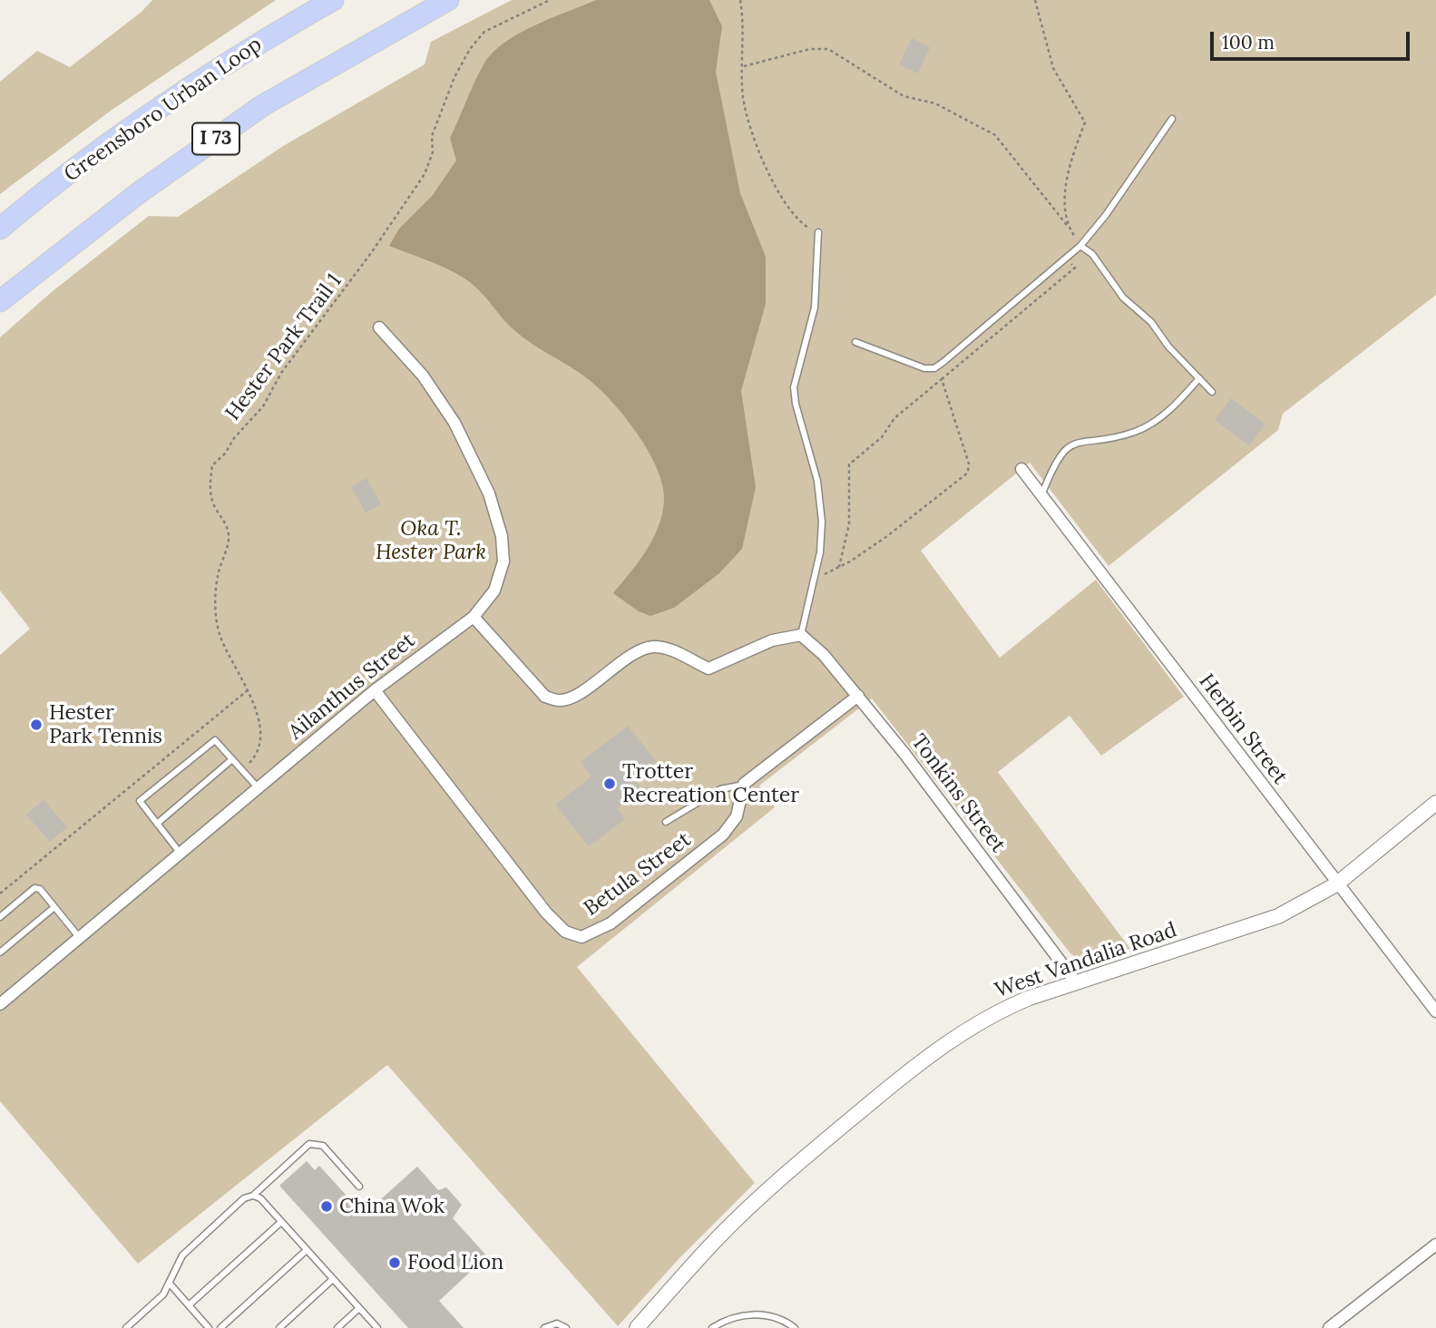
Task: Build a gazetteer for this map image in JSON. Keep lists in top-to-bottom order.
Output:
{
  "streets": {
    "highway": ["Greensboro Urban Loop", "I 73"],
    "street": [
      "Ailanthus Street",
      "Herbin Street",
      "Tonkins Street",
      "Betula Street",
      "West Vandalia Road"
    ],
    "path": ["Hester Park Trail 1"]
  },
  "crossings": [
    ["Ailanthus Street", "Betula Street"],
    ["Herbin Street", "West Vandalia Road"],
    ["Tonkins Street", "West Vandalia Road"]
  ],
  "parks": ["Oka T. Hester Park"],
  "places": [
    "Hester Park Tennis",
    "Trotter Recreation Center",
    "China Wok",
    "Food Lion"
  ],
  "scale_bar": "100 m"
}
